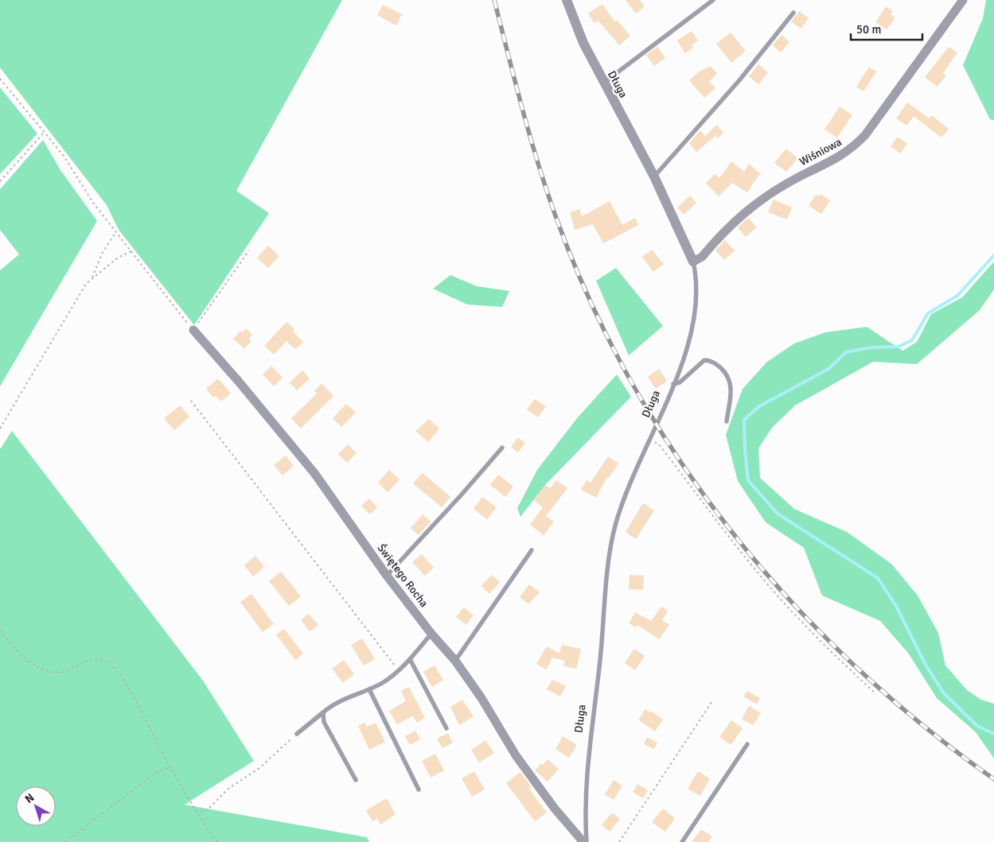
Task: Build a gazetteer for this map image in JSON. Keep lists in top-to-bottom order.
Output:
{
  "streets": {
    "street": ["Długa", "Wiśniowa", "Świętego Rocha"]
  },
  "crossings": [
    ["Długa", "Wiśniowa"],
    ["Długa", "Świętego Rocha"]
  ],
  "scale_bar": "50 m",
  "north": "top left"
}
